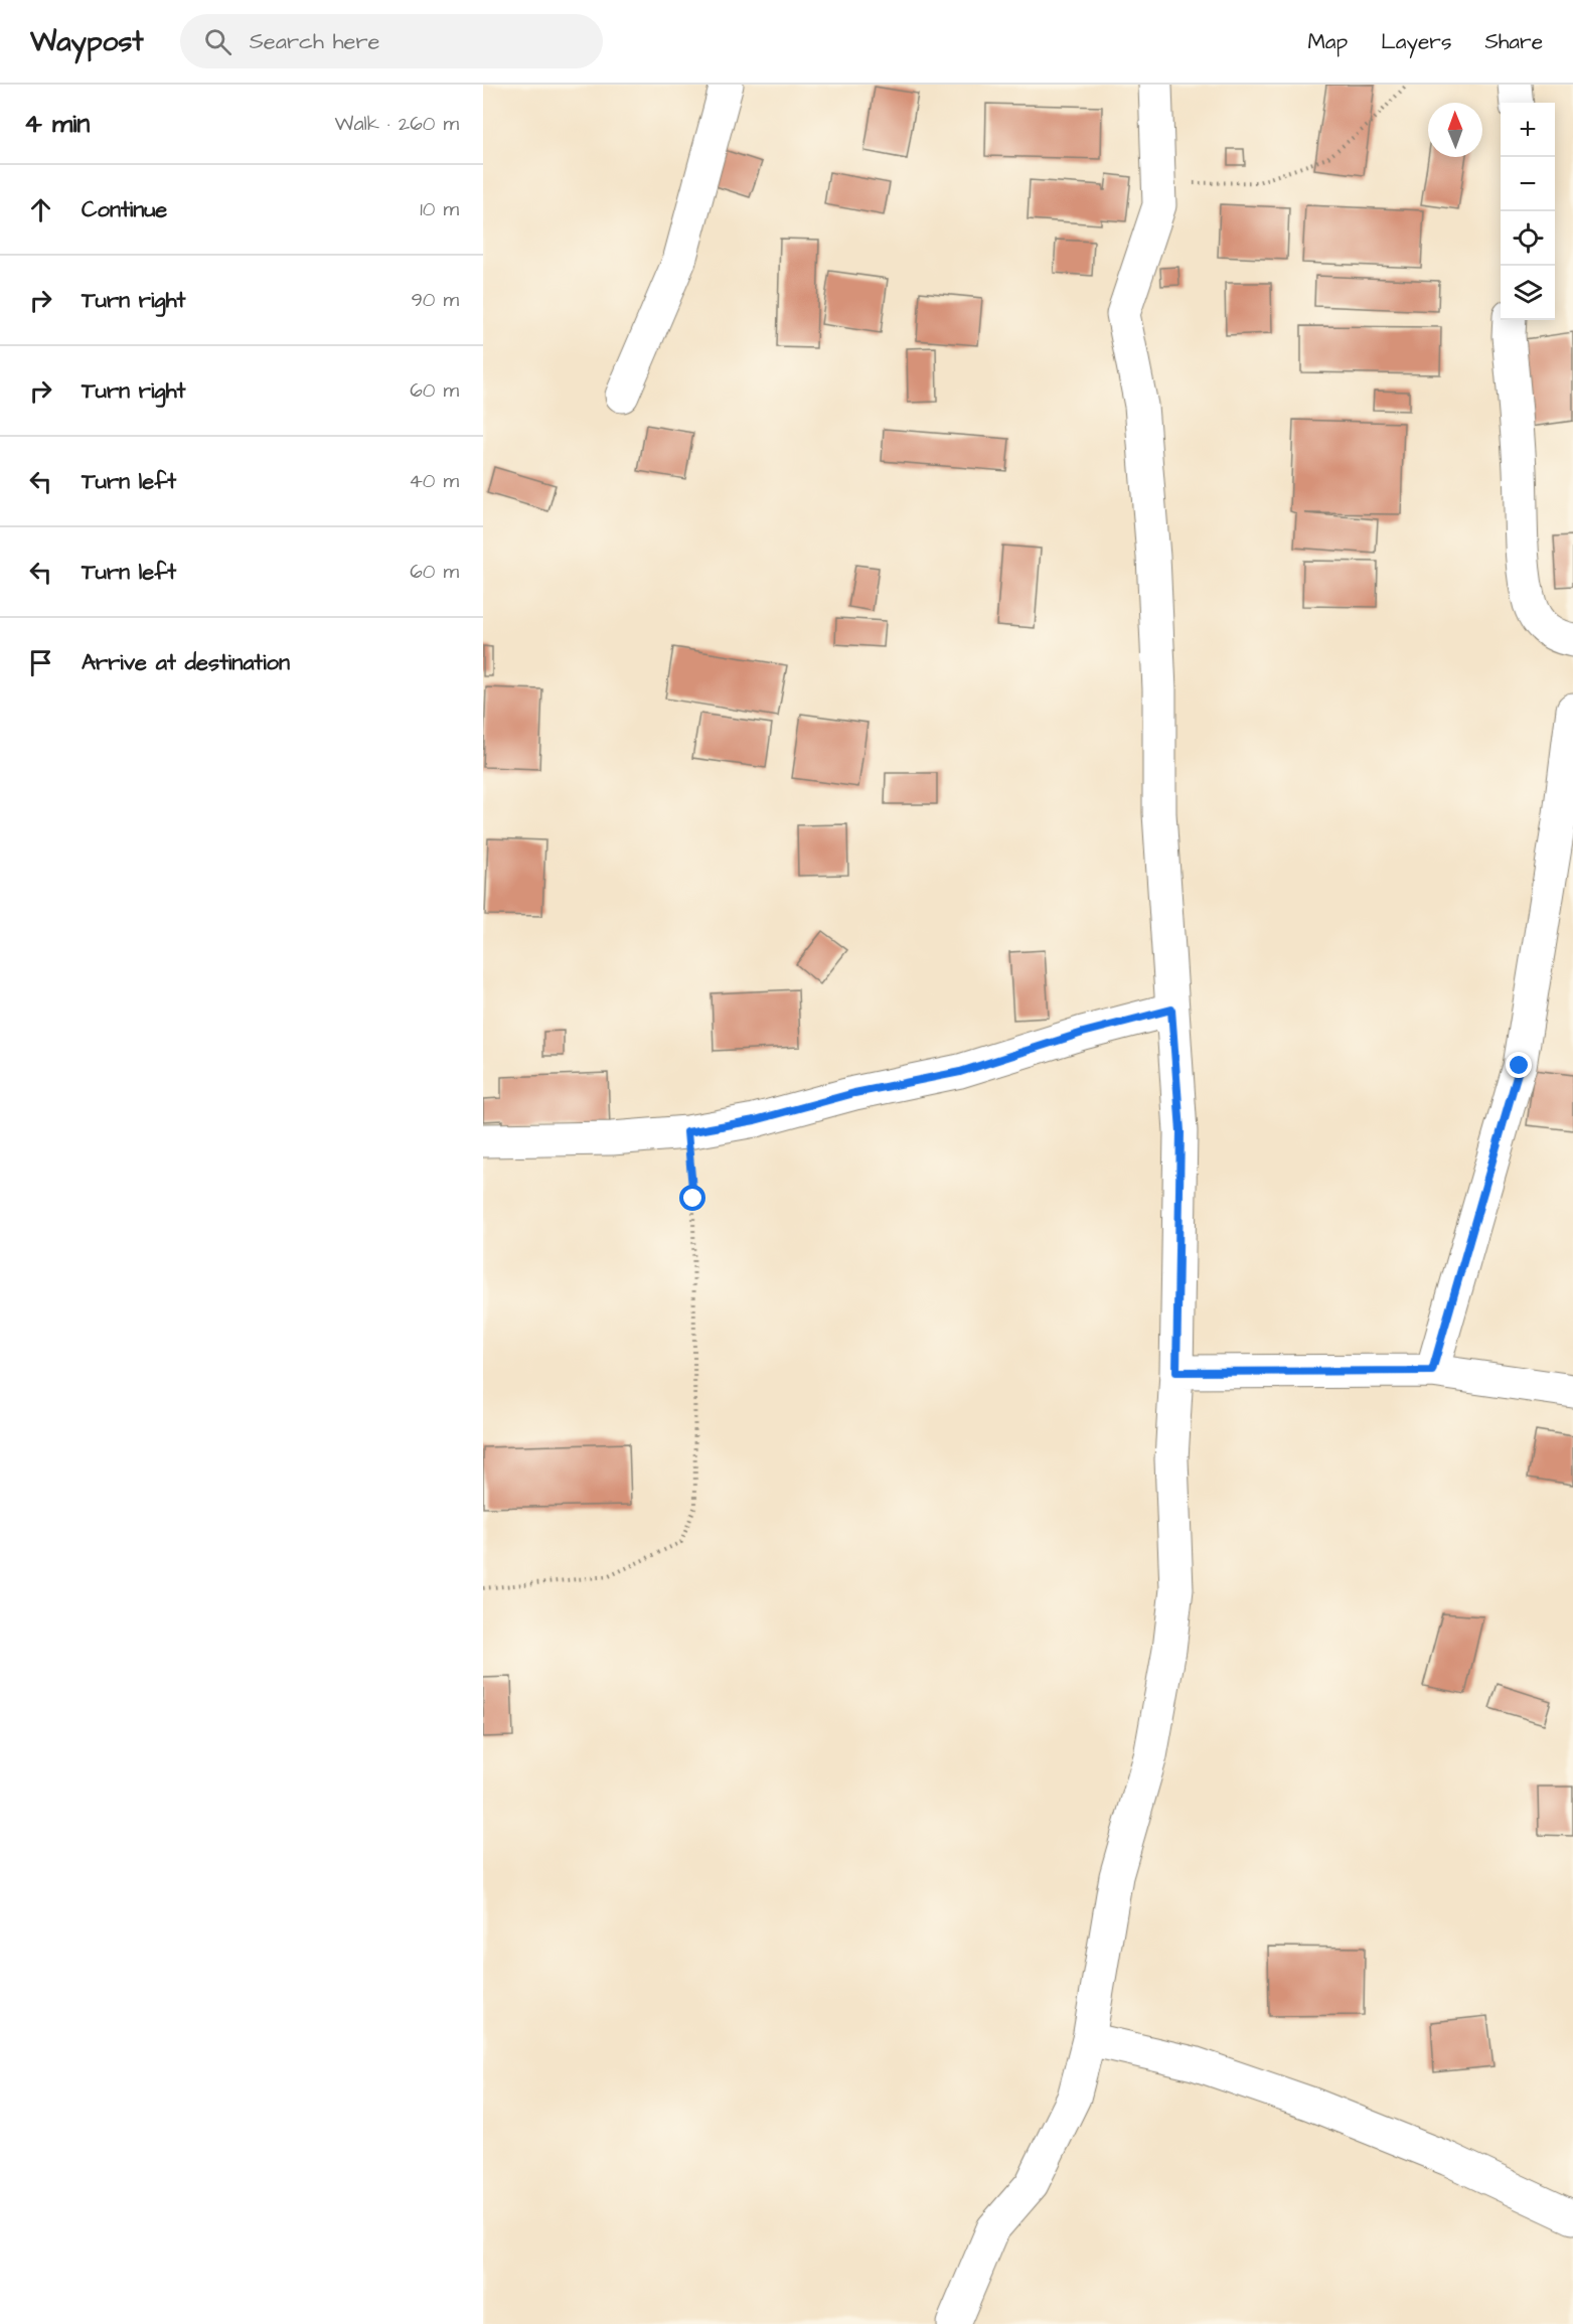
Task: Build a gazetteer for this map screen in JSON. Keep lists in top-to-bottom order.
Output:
{
  "north": "top",
  "page": {
    "header": "Waypost",
    "search": "Search here",
    "nav": ["Map", "Layers", "Share"],
    "heading": ["4 min", "Walk · 260 m"],
    "map_buttons": ["+", "−"],
    "list": [
      ["Continue", "10 m"],
      ["Turn right", "90 m"],
      ["Turn right", "60 m"],
      ["Turn left", "40 m"],
      ["Turn left", "60 m"],
      "Arrive at destination"
    ]
  }
}
